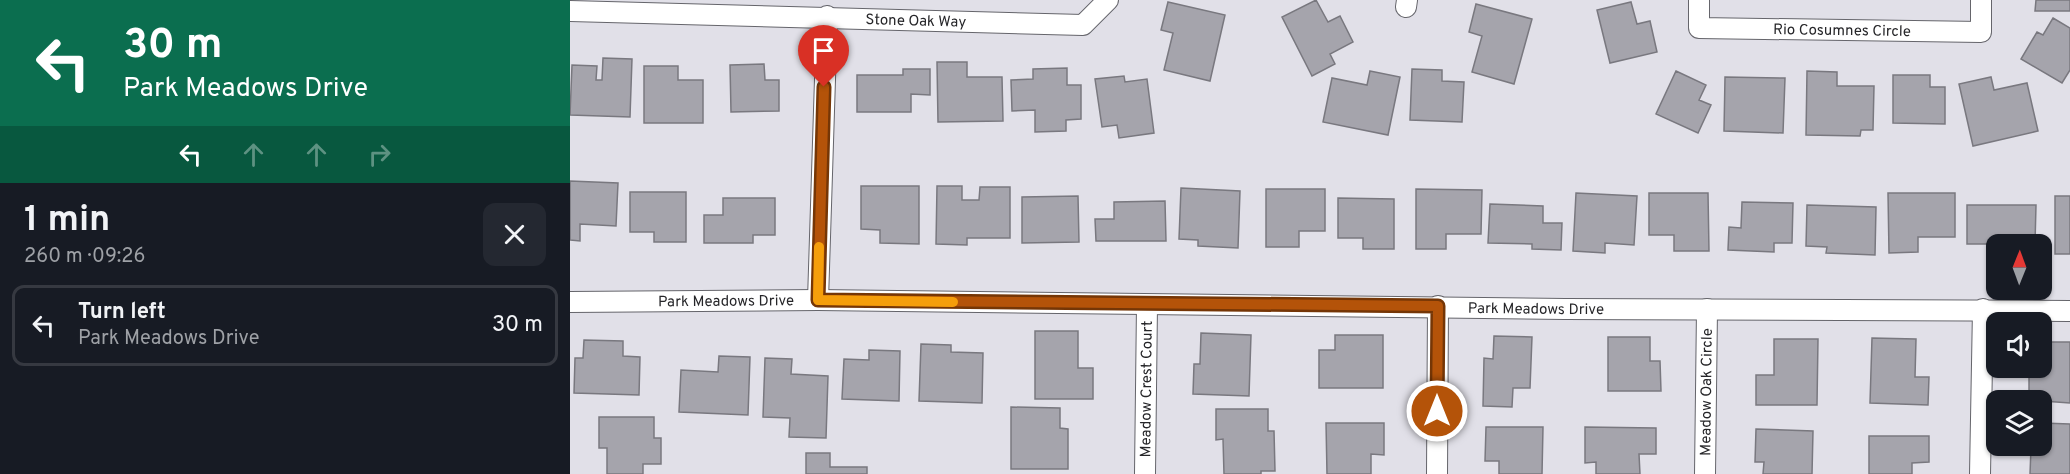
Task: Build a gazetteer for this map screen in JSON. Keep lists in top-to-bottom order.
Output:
{
  "streets": {
    "street": [
      "Stone Oak Way",
      "Rio Cosumnes Circle",
      "Park Meadows Drive",
      "Meadow Crest Court",
      "Meadow Oak Circle"
    ]
  },
  "crossings": [
    ["Park Meadows Drive", "Meadow Crest Court"],
    ["Park Meadows Drive", "Meadow Oak Circle"]
  ],
  "north": "top",
  "page": {
    "turn": ["30 m", "Park Meadows Drive"],
    "heading": ["1 min", "260 m · 09:26"],
    "list": [
      {
        "name": "Turn left",
        "note": "Park Meadows Drive",
        "value": "30 m"
      }
    ]
  }
}
